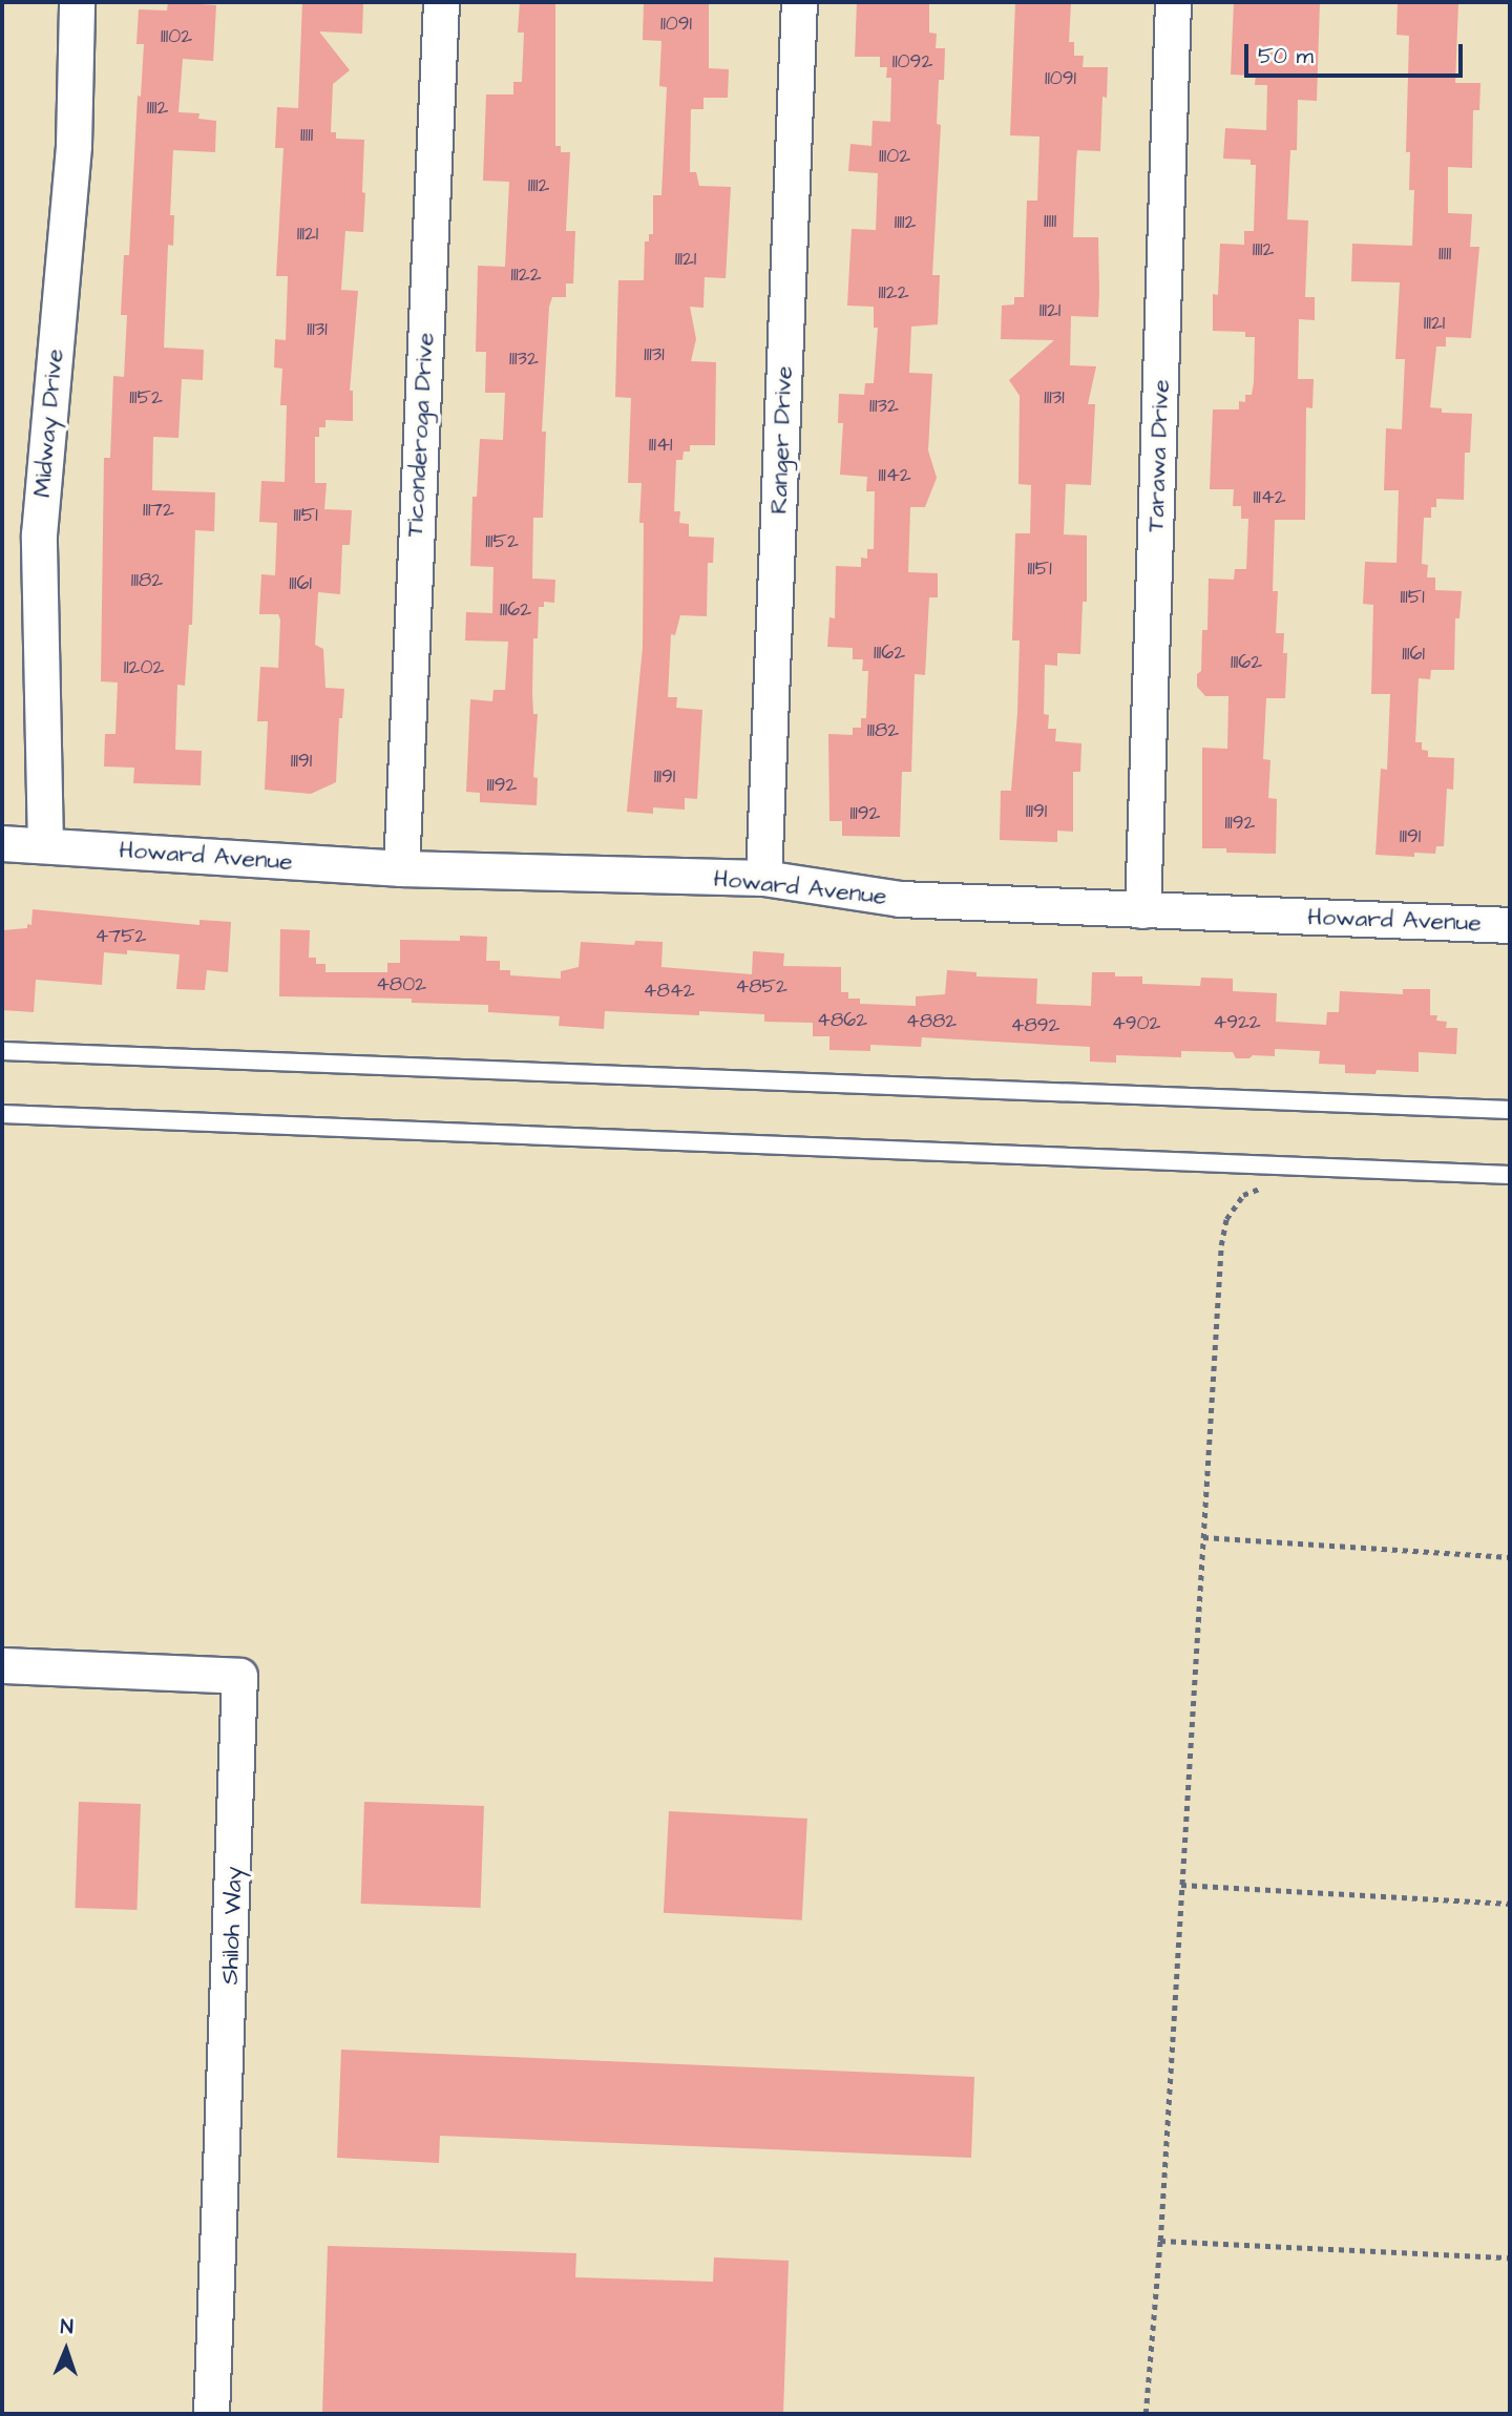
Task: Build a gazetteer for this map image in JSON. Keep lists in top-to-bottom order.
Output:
{
  "streets": {
    "street": [
      "Midway Drive",
      "Ticonderoga Drive",
      "Ranger Drive",
      "Tarawa Drive",
      "Howard Avenue",
      "Shiloh Way"
    ]
  },
  "crossings": [
    ["Midway Drive", "Howard Avenue"],
    ["Ticonderoga Drive", "Howard Avenue"],
    ["Ranger Drive", "Howard Avenue"],
    ["Tarawa Drive", "Howard Avenue"]
  ],
  "house_numbers": [
    "11091",
    "11102",
    "11092",
    "11091",
    "11112",
    "11111",
    "11102",
    "11112",
    "11111",
    "11112",
    "11121",
    "11112",
    "11111",
    "11121",
    "11122",
    "11122",
    "11121",
    "11121",
    "11131",
    "11131",
    "11132",
    "11152",
    "11131",
    "11132",
    "11141",
    "11142",
    "11142",
    "11172",
    "11151",
    "11152",
    "11151",
    "11182",
    "11161",
    "11151",
    "11162",
    "11162",
    "11161",
    "11162",
    "11202",
    "11182",
    "11191",
    "11191",
    "11192",
    "11191",
    "11192",
    "11192",
    "11191",
    "4752",
    "4802",
    "4852",
    "4842",
    "4862",
    "4882",
    "4922",
    "4902",
    "4892"
  ],
  "scale_bar": "50 m",
  "north": "top"
}
